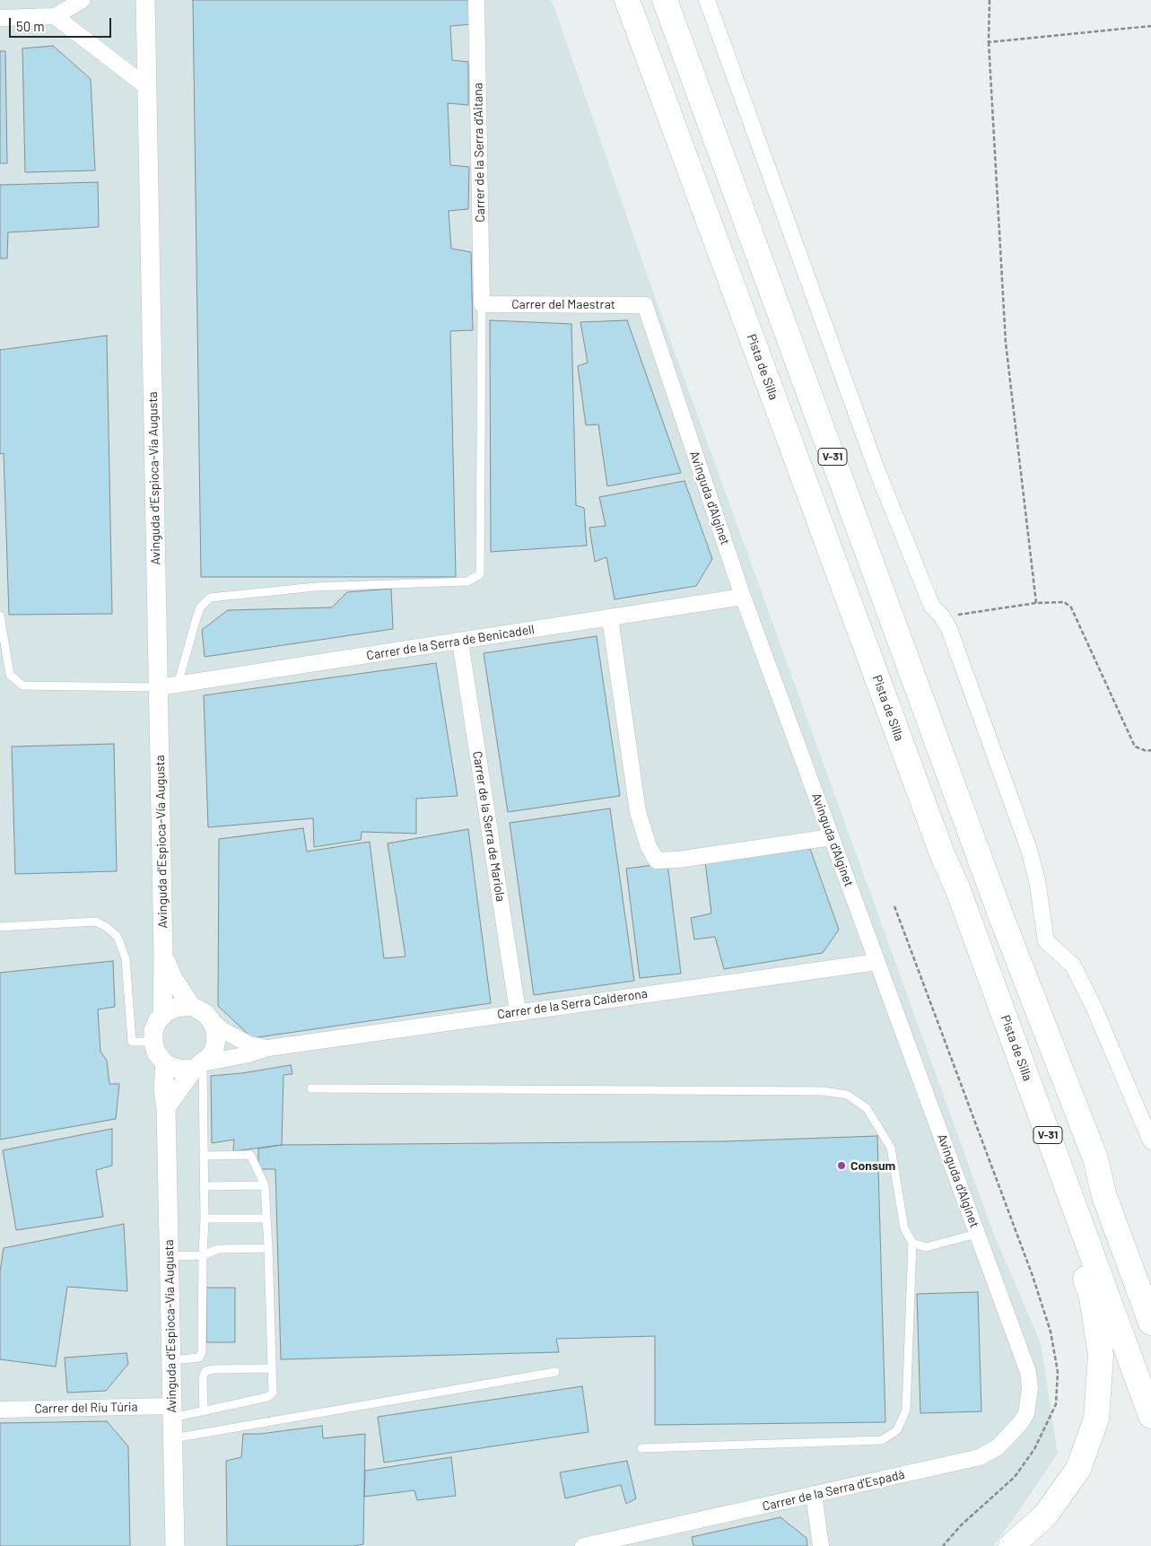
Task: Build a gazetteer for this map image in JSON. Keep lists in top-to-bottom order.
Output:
{
  "streets": {
    "highway": ["Pista de Silla", "V-31"],
    "street": [
      "Carrer de la Serra d'Aitana",
      "Carrer del Maestrat",
      "Avinguda d'Espioca-Vía Augusta",
      "Avinguda d'Alginet",
      "Carrer de la Serra de Benicadell",
      "Carrer de la Serra de Mariola",
      "Carrer de la Serra Calderona",
      "Carrer del Riu Túria",
      "Carrer de la Serra d'Espadà"
    ]
  },
  "crossings": [
    ["Carrer de la Serra d'Aitana", "Carrer del Maestrat"],
    ["Carrer del Maestrat", "Avinguda d'Alginet"],
    ["Avinguda d'Espioca-Vía Augusta", "Carrer de la Serra de Benicadell"],
    ["Avinguda d'Espioca-Vía Augusta", "Carrer de la Serra Calderona"],
    ["Avinguda d'Espioca-Vía Augusta", "Carrer del Riu Túria"],
    ["Avinguda d'Alginet", "Carrer de la Serra de Benicadell"],
    ["Avinguda d'Alginet", "Carrer de la Serra Calderona"],
    ["Avinguda d'Alginet", "Carrer de la Serra d'Espadà"],
    ["Carrer de la Serra de Benicadell", "Carrer de la Serra de Mariola"],
    ["Carrer de la Serra de Mariola", "Carrer de la Serra Calderona"]
  ],
  "places": ["Consum"],
  "scale_bar": "50 m"
}
